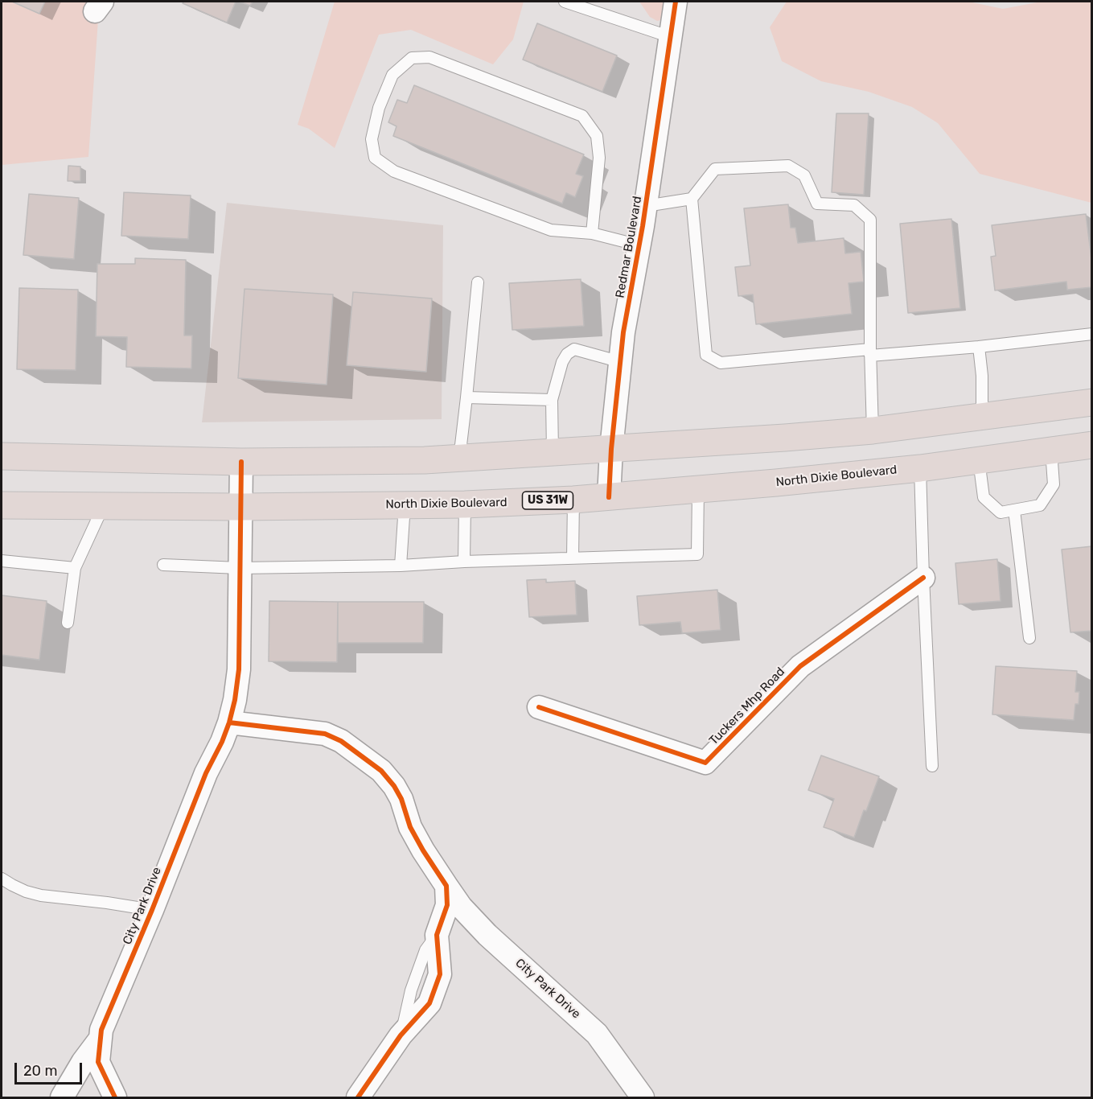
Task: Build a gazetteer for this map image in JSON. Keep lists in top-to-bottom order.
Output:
{
  "streets": {
    "highway": ["North Dixie Boulevard", "US 31W"],
    "street": ["Redmar Boulevard", "Tuckers Mhp Road", "City Park Drive"]
  },
  "crossings": [
    ["Redmar Boulevard", "North Dixie Boulevard"],
    ["North Dixie Boulevard", "City Park Drive"]
  ],
  "scale_bar": "20 m"
}
